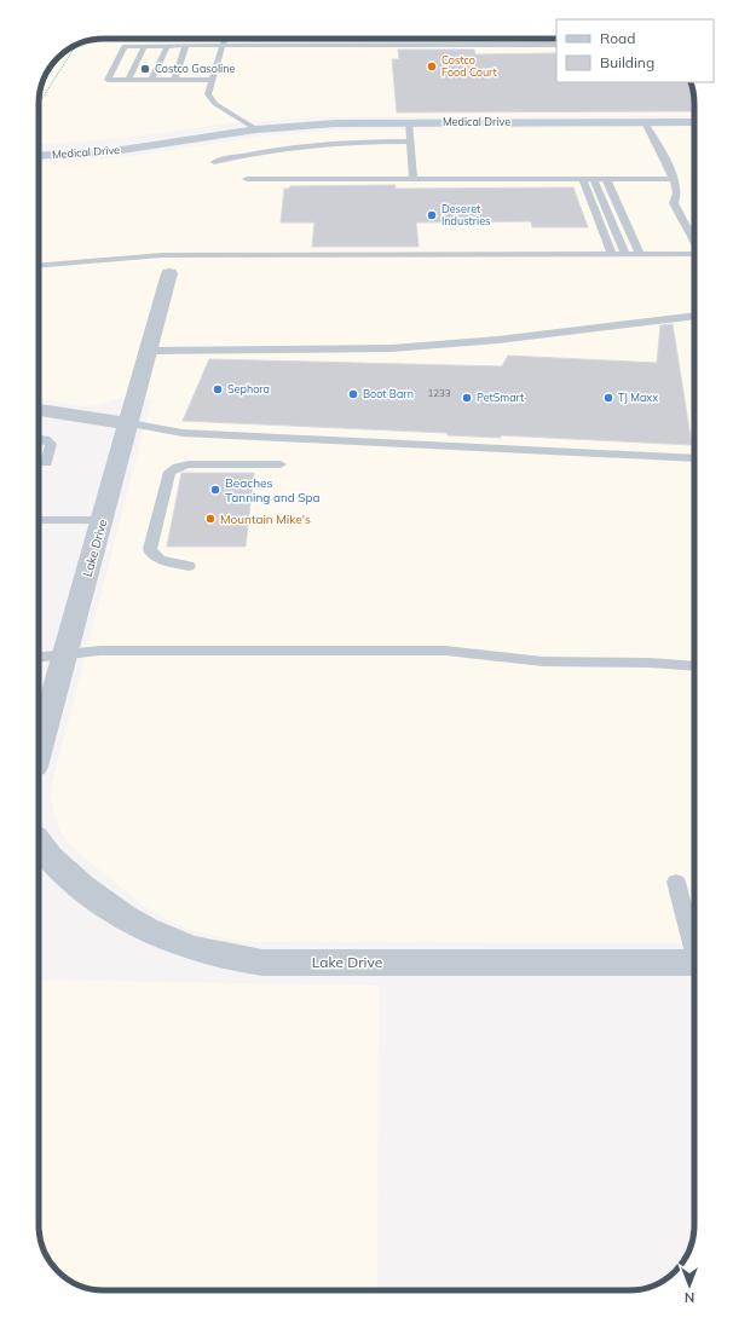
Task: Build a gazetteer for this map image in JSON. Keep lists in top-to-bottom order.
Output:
{
  "streets": {
    "street": ["Medical Drive", "Lake Drive"]
  },
  "places": [
    "Costco Food Court",
    "Costco Gasoline",
    "Deseret Industries",
    "Sephora",
    "Boot Barn",
    "PetSmart",
    "TJ Maxx",
    "Beaches Tanning and Spa",
    "Mountain Mike's"
  ],
  "house_numbers": ["1233"],
  "legend": ["Road", "Building"],
  "north": "bottom"
}
